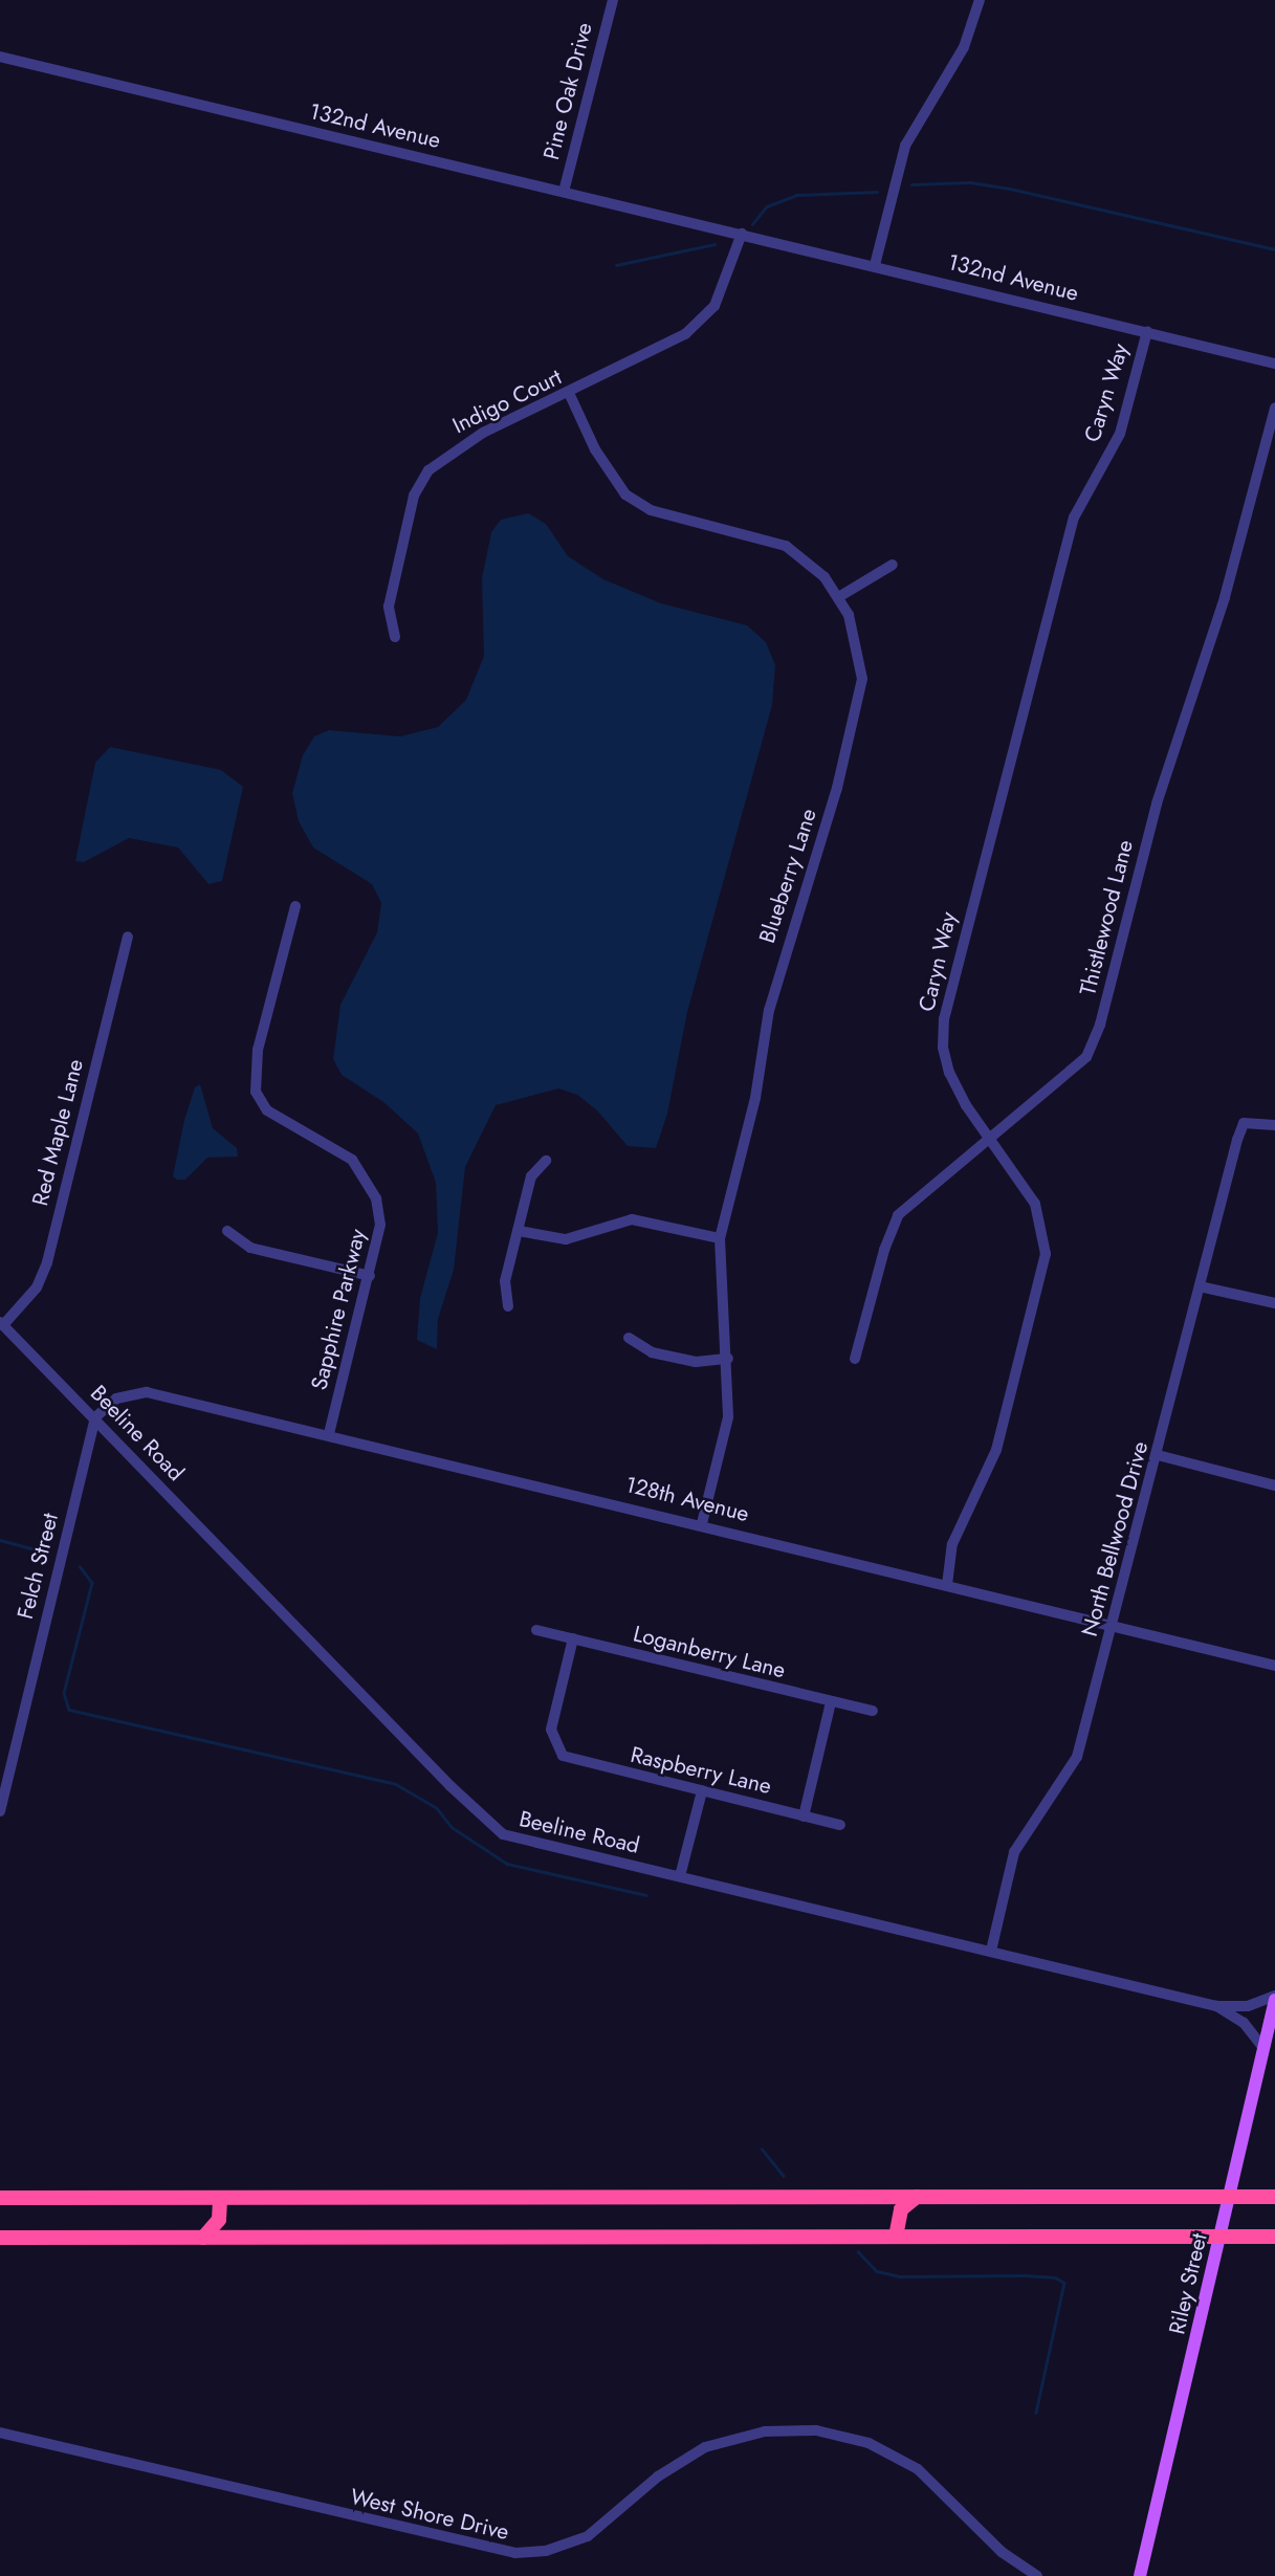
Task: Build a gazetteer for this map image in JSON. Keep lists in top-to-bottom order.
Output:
{
  "streets": {
    "main road": ["Riley Street"],
    "street": [
      "Pine Oak Drive",
      "132nd Avenue",
      "Caryn Way",
      "Indigo Court",
      "Blueberry Lane",
      "Thistlewood Lane",
      "Red Maple Lane",
      "Sapphire Parkway",
      "Beeline Road",
      "128th Avenue",
      "North Bellwood Drive",
      "Felch Street",
      "Loganberry Lane",
      "Raspberry Lane",
      "West Shore Drive"
    ]
  },
  "crossings": [
    ["Pine Oak Drive", "132nd Avenue"],
    ["132nd Avenue", "Caryn Way"],
    ["132nd Avenue", "Indigo Court"],
    ["Caryn Way", "Thistlewood Lane"],
    ["Caryn Way", "128th Avenue"],
    ["Indigo Court", "Blueberry Lane"],
    ["Blueberry Lane", "128th Avenue"],
    ["Red Maple Lane", "Beeline Road"],
    ["Sapphire Parkway", "128th Avenue"],
    ["Beeline Road", "128th Avenue"],
    ["Beeline Road", "North Bellwood Drive"],
    ["Beeline Road", "Felch Street"],
    ["Beeline Road", "Riley Street"],
    ["128th Avenue", "North Bellwood Drive"],
    ["128th Avenue", "Felch Street"],
    ["Loganberry Lane", "Raspberry Lane"]
  ]
}
